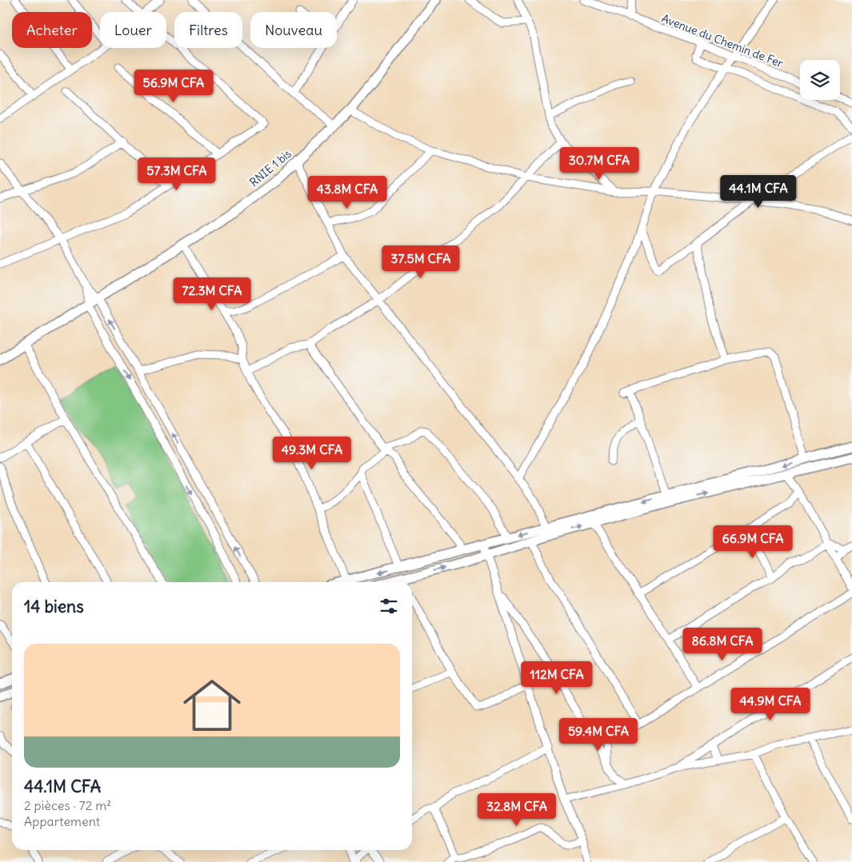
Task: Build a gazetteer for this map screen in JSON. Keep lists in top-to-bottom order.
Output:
{
  "streets": {
    "main road": ["RNIE 1 bis"],
    "street": ["Avenue du Chemin de Fer"]
  },
  "page": {
    "chip": [
      "Acheter",
      "Louer",
      "Filtres",
      "Nouveau"
    ],
    "price": [
      "56.9M CFA",
      "30.7M CFA",
      "57.3M CFA",
      "44.1M CFA",
      "43.8M CFA",
      "37.5M CFA",
      "72.3M CFA",
      "49.3M CFA",
      "66.9M CFA",
      "86.8M CFA",
      "112M CFA",
      "44.9M CFA",
      "59.4M CFA",
      "32.8M CFA"
    ],
    "heading": "14 biens",
    "list": [
      {
        "name": "44.1M CFA",
        "note": "2 pièces · 72 m² · Appartement"
      }
    ]
  }
}
